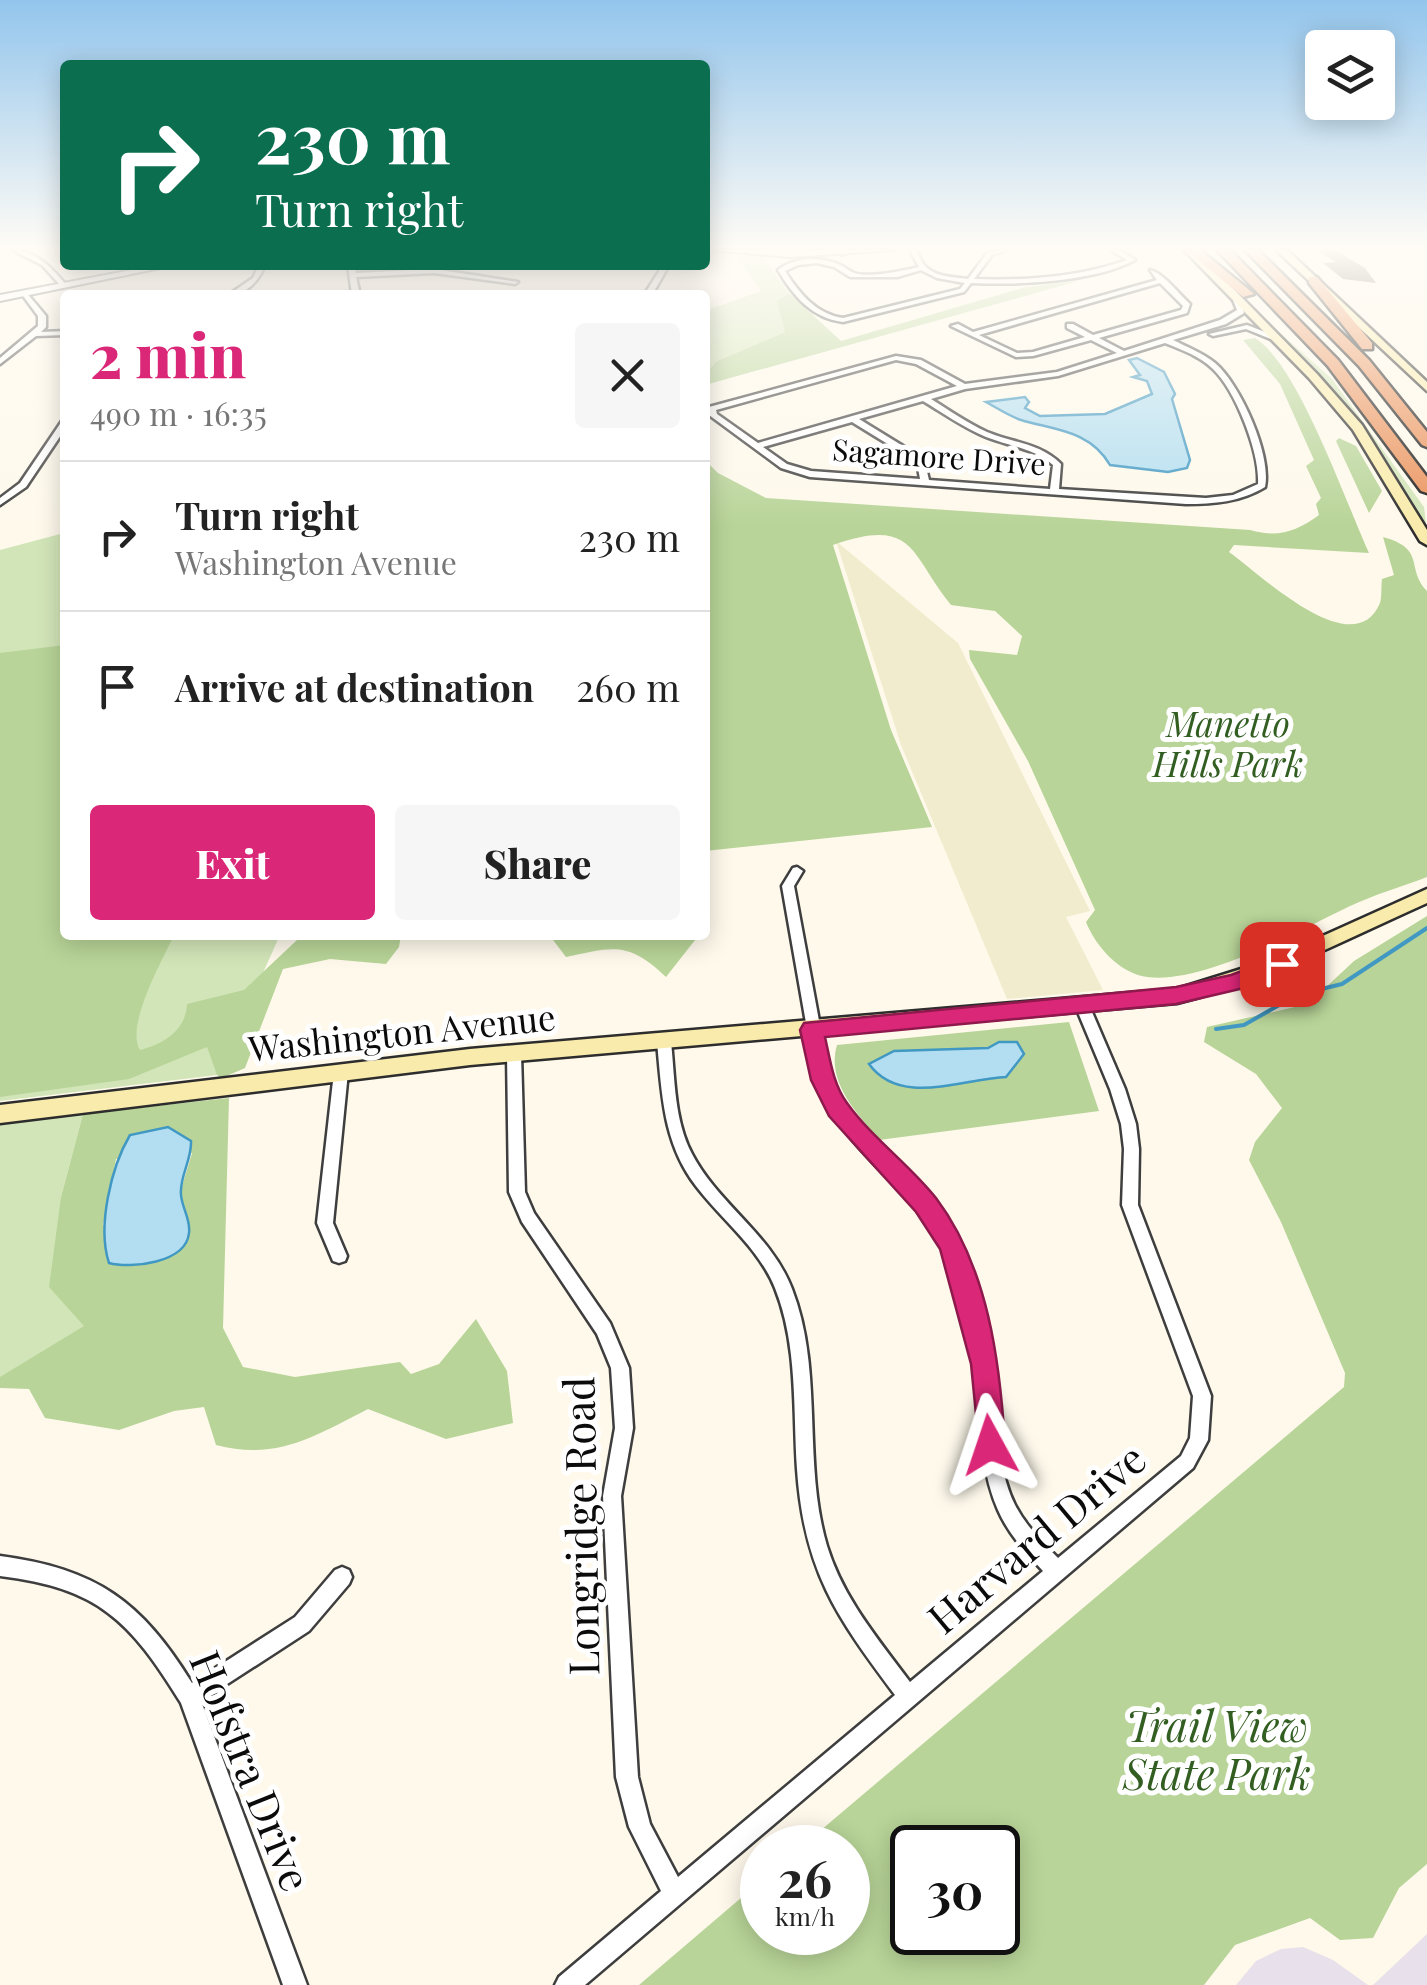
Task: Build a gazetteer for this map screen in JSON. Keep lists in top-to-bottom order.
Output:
{
  "streets": {
    "main road": ["Washington Avenue"],
    "street": [
      "Sagamore Drive",
      "Longridge Road",
      "Harvard Drive",
      "Hofstra Drive"
    ]
  },
  "crossings": [
    ["Washington Avenue", "Longridge Road"],
    ["Washington Avenue", "Harvard Drive"],
    ["Longridge Road", "Harvard Drive"]
  ],
  "parks": ["Manetto Hills Park", "Trail View State Park"],
  "page": {
    "turn": ["230 m", "Turn right"],
    "heading": ["2 min", "490 m · 16:35"],
    "list": [
      {
        "name": "Turn right",
        "note": "Washington Avenue",
        "value": "230 m"
      },
      {
        "name": "Arrive at destination",
        "value": "260 m"
      }
    ],
    "buttons": ["Exit", "Share"],
    "speed": "26 km/h",
    "limit": "30"
  }
}
